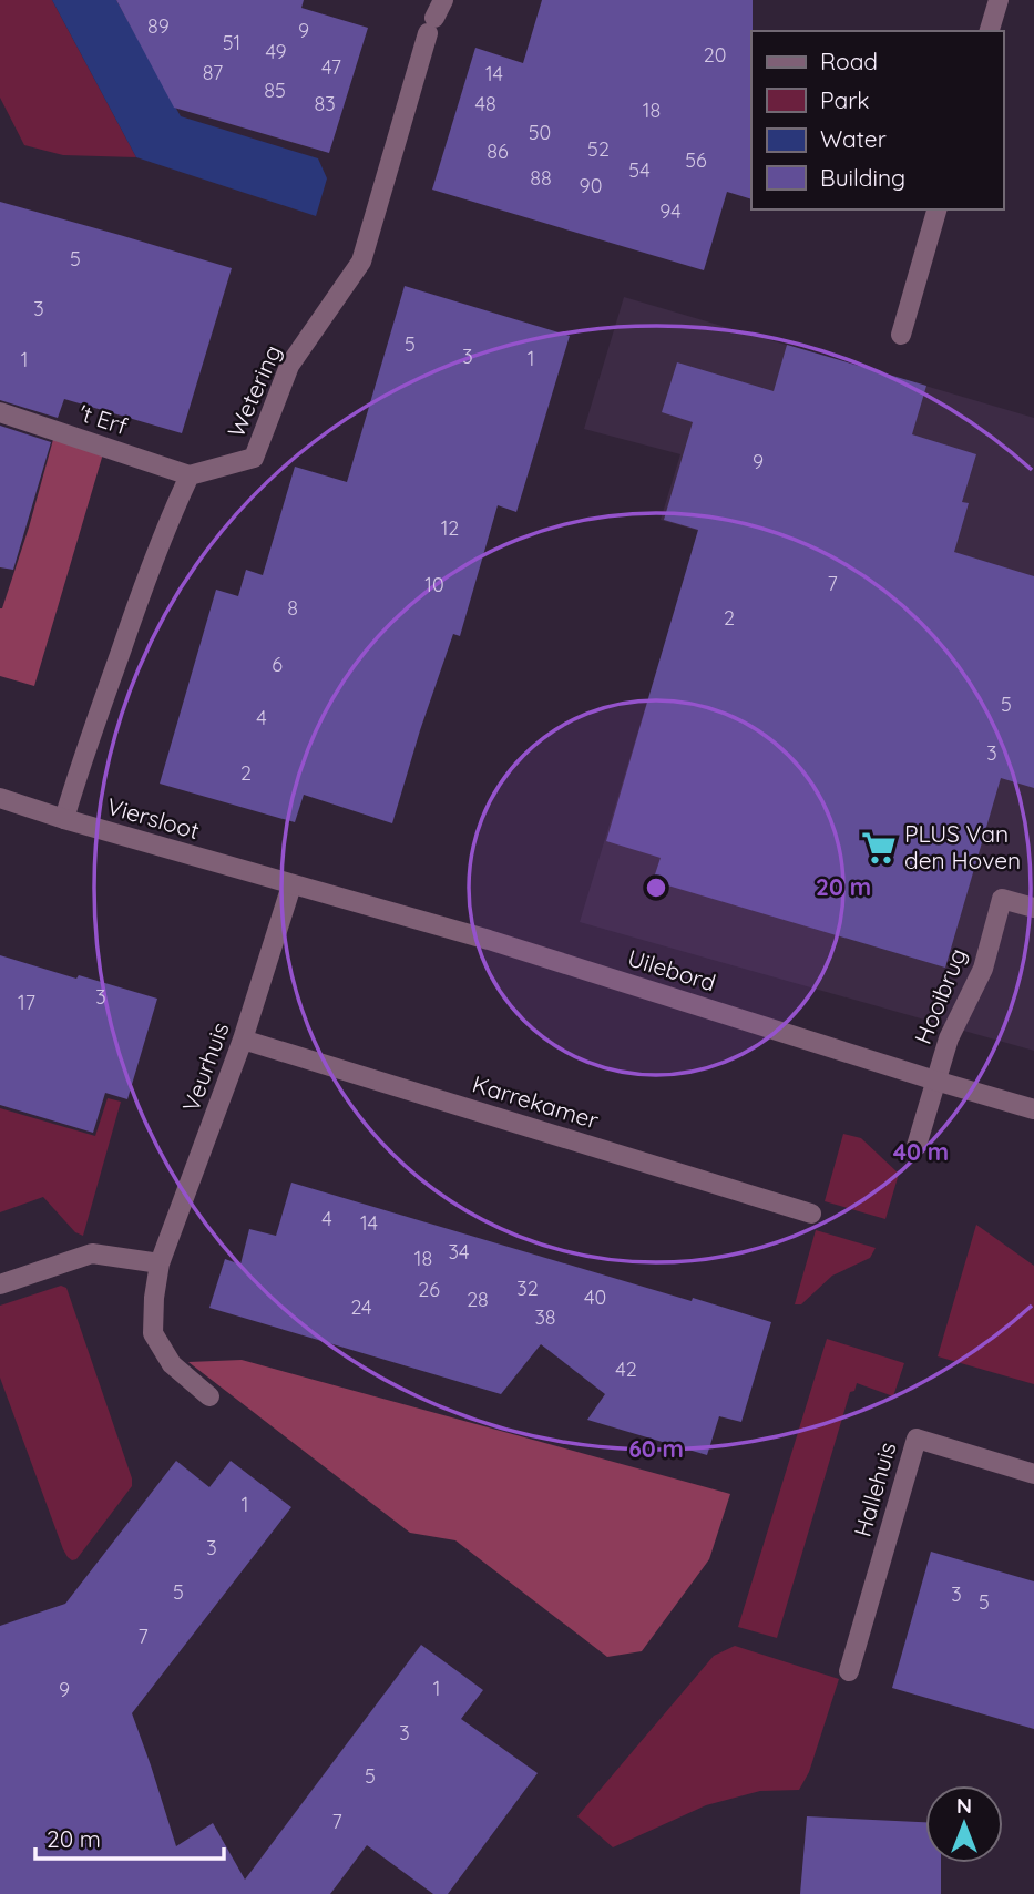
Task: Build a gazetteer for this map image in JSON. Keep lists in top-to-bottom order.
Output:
{
  "streets": {
    "street": [
      "Wetering",
      "'t Erf",
      "Viersloot",
      "Uilebord",
      "Hooibrug",
      "Veurhuis",
      "Karrekamer",
      "Hallehuis"
    ]
  },
  "crossings": [
    ["Wetering", "'t Erf"],
    ["Viersloot", "Uilebord"],
    ["Viersloot", "Veurhuis"],
    ["Uilebord", "Hooibrug"],
    ["Uilebord", "Veurhuis"],
    ["Veurhuis", "Karrekamer"]
  ],
  "places": {
    "supermarket": ["PLUS Van den Hoven"]
  },
  "house_numbers": [
    "89",
    "9",
    "51",
    "49",
    "20",
    "47",
    "87",
    "14",
    "85",
    "83",
    "48",
    "18",
    "50",
    "52",
    "86",
    "56",
    "54",
    "88",
    "90",
    "94",
    "5",
    "3",
    "5",
    "3",
    "1",
    "1",
    "9",
    "12",
    "7",
    "10",
    "8",
    "2",
    "6",
    "5",
    "4",
    "3",
    "2",
    "3",
    "17",
    "4",
    "14",
    "34",
    "18",
    "32",
    "26",
    "40",
    "28",
    "24",
    "38",
    "42",
    "1",
    "3",
    "5",
    "3",
    "5",
    "7",
    "1",
    "9",
    "3",
    "5",
    "7"
  ],
  "legend": [
    "Road",
    "Park",
    "Water",
    "Building"
  ],
  "scale_bar": "20 m",
  "north": "top",
  "rings": ["20 m", "40 m", "60 m"]
}
